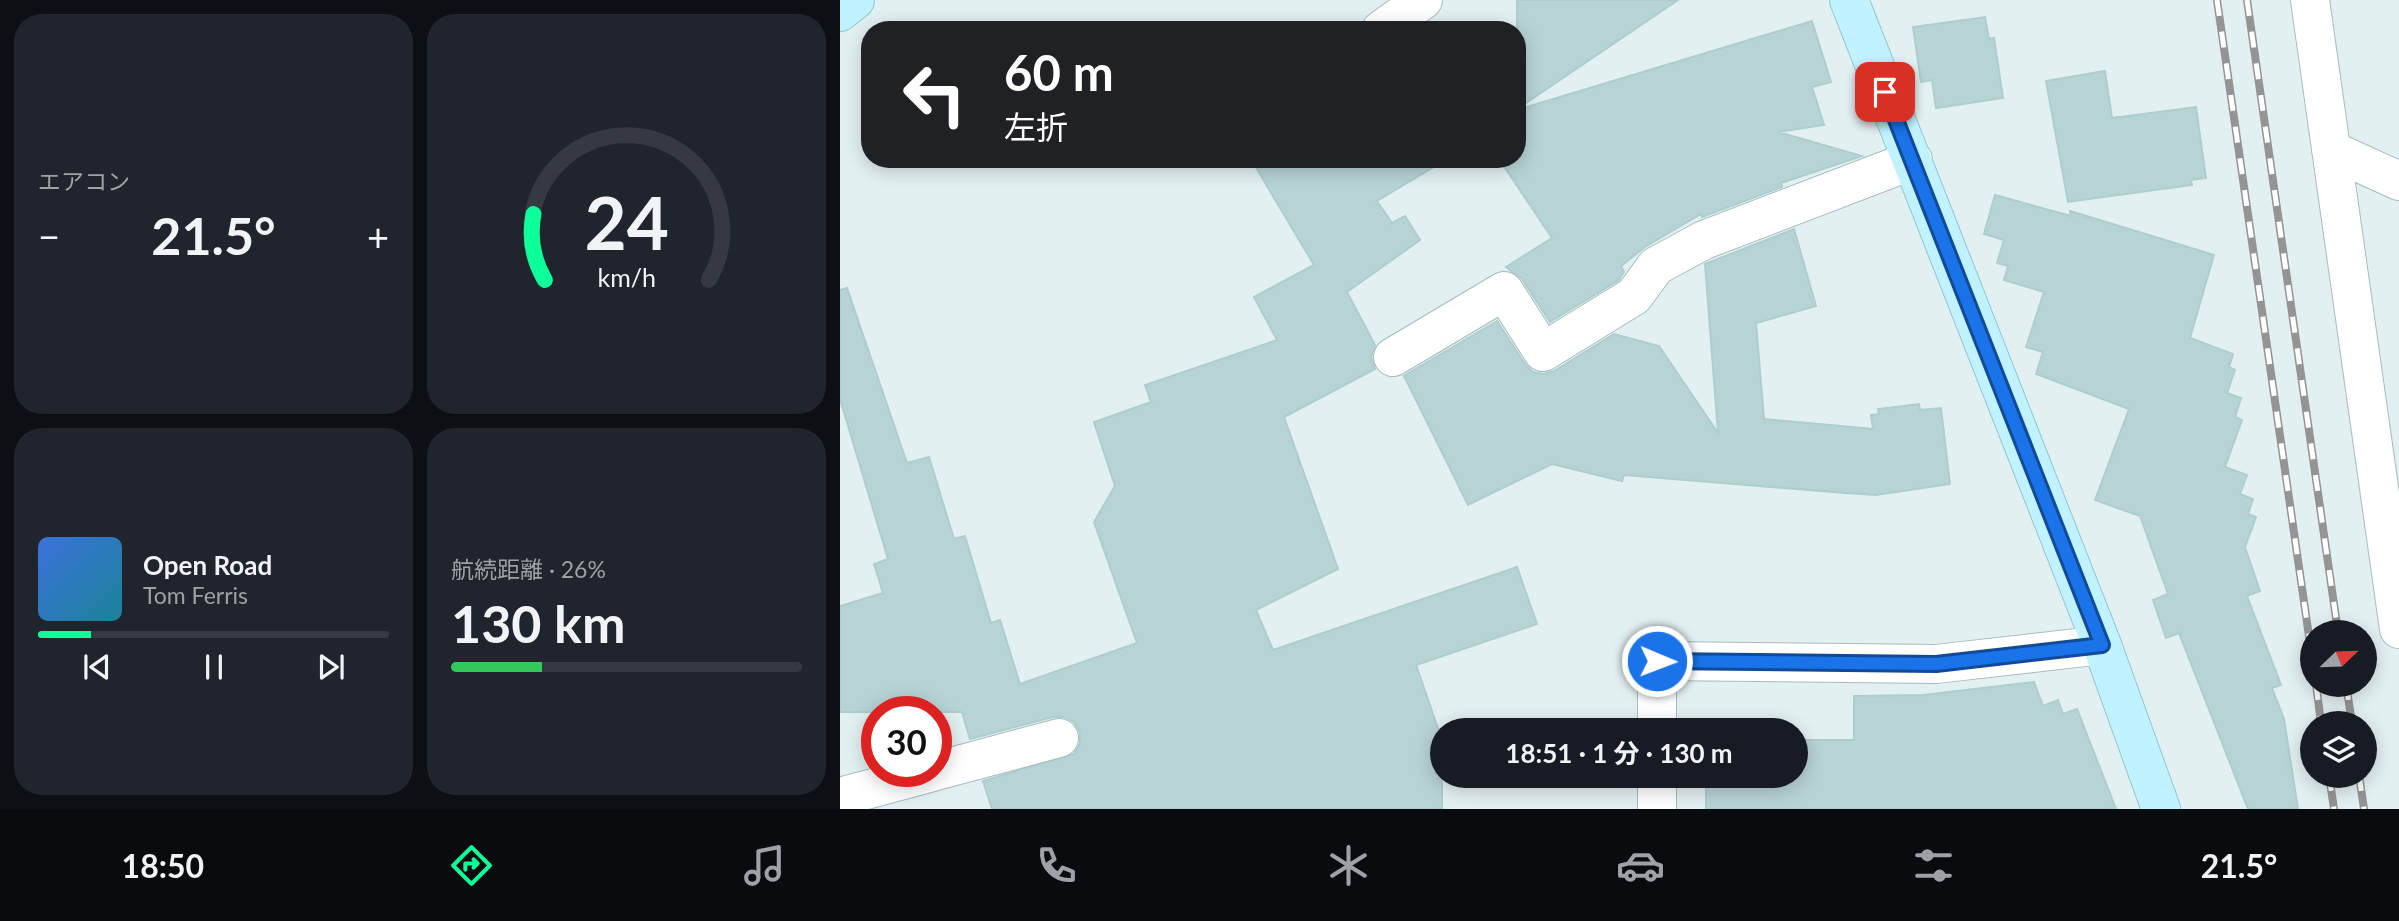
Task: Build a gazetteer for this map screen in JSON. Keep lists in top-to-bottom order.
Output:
{
  "north": "top right",
  "page": {
    "tile": [
      "エアコン",
      ["航続距離 · 26%", "130 km"]
    ],
    "turn": ["60 m", "左折"],
    "heat": ["−", "21.5°", "+"],
    "song": ["Open Road", "Tom Ferris"],
    "limit": "30",
    "trip": "18:51 · 1 分 · 130 m",
    "tabs": ["18:50", "21.5°"],
    "gauge": ["24", "km/h"]
  }
}
